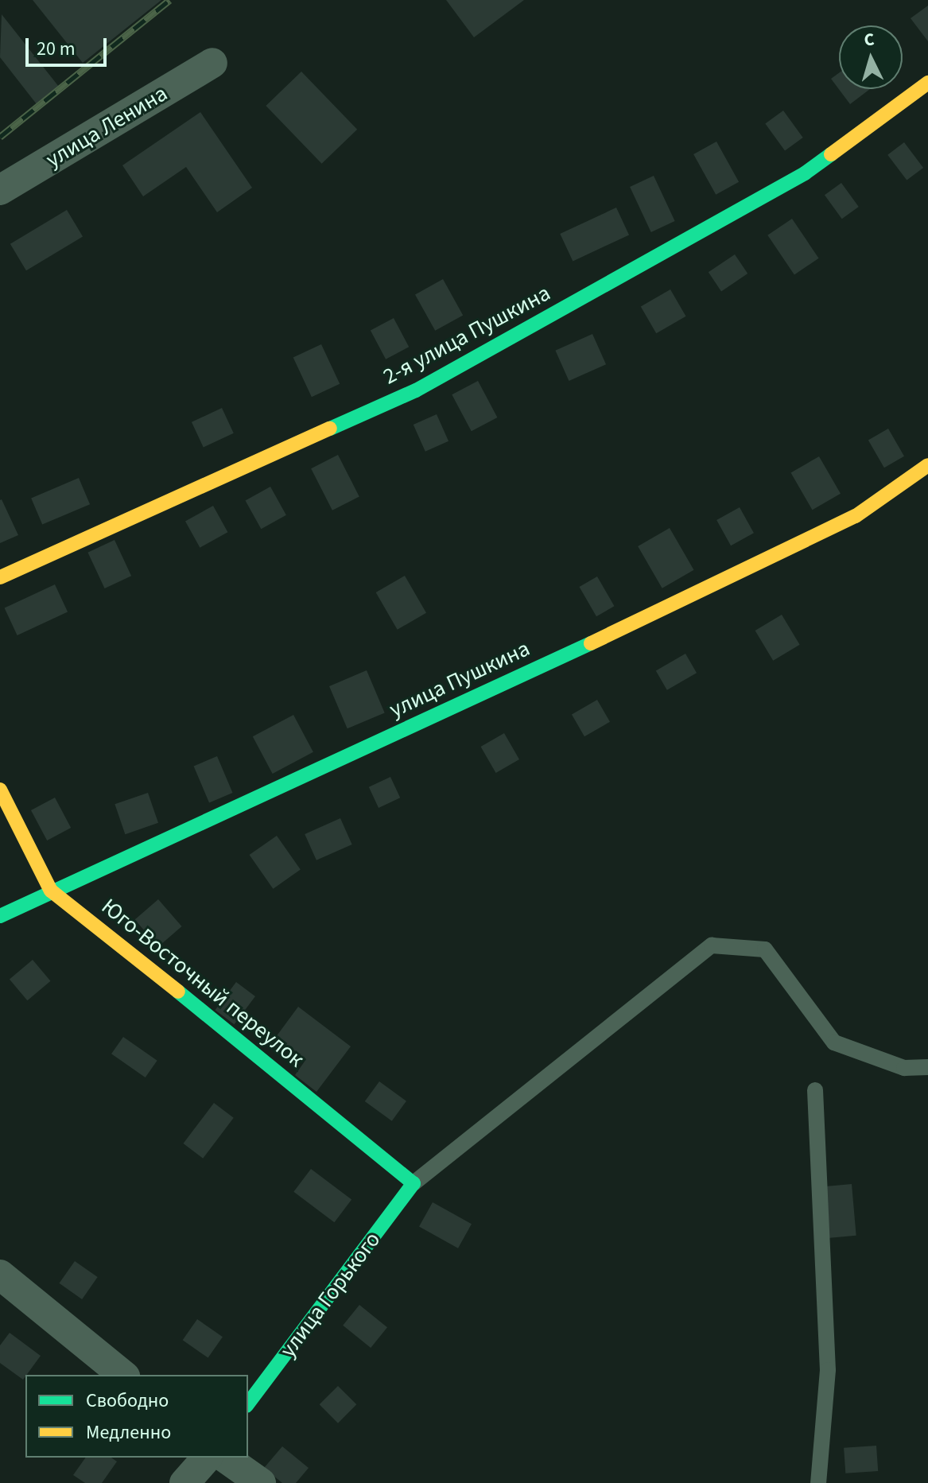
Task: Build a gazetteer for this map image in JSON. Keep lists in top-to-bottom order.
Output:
{
  "streets": {
    "street": [
      "улица Ленина",
      "2-я улица Пушкина",
      "улица Пушкина",
      "Юго-Восточный переулок",
      "улица Горького"
    ]
  },
  "crossings": [
    ["улица Пушкина", "Юго-Восточный переулок"],
    ["Юго-Восточный переулок", "улица Горького"]
  ],
  "legend": ["Свободно", "Медленно"],
  "scale_bar": "20 m",
  "north": "top"
}
